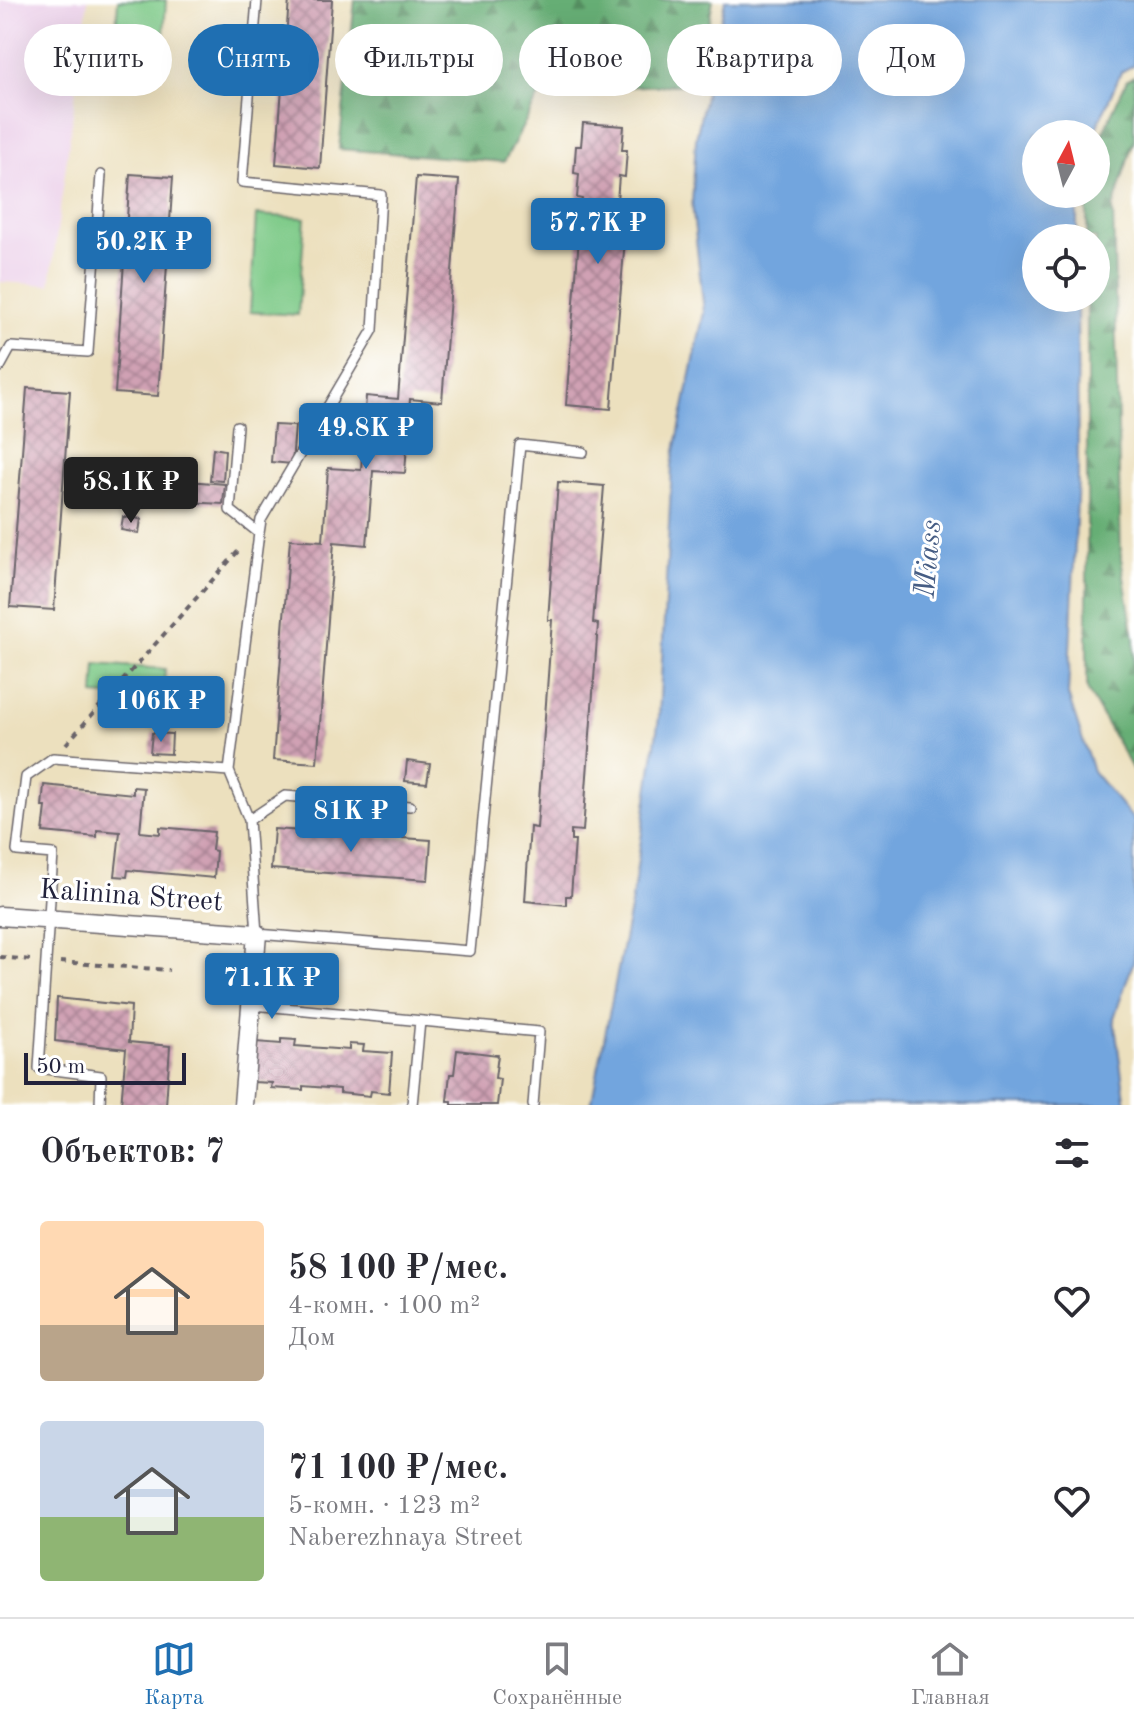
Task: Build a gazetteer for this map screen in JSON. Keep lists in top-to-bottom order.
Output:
{
  "streets": {
    "street": ["Kalinina Street"]
  },
  "water": ["Miass"],
  "scale_bar": "50 m",
  "north": "top",
  "page": {
    "chip": [
      "Купить",
      "Снять",
      "Фильтры",
      "Новое",
      "Квартира",
      "Дом"
    ],
    "price": [
      "57.7K ₽",
      "50.2K ₽",
      "49.8K ₽",
      "58.1K ₽",
      "106K ₽",
      "81K ₽",
      "71.1K ₽"
    ],
    "scale": "50 m",
    "heading": "Объектов: 7",
    "list": [
      {
        "name": "58 100 ₽/мес.",
        "note": "4-комн. · 100 m² · Дом"
      },
      {
        "name": "71 100 ₽/мес.",
        "note": "5-комн. · 123 m² · Naberezhnaya Street"
      }
    ],
    "tabs": ["Карта", "Сохранённые", "Главная"]
  }
}
